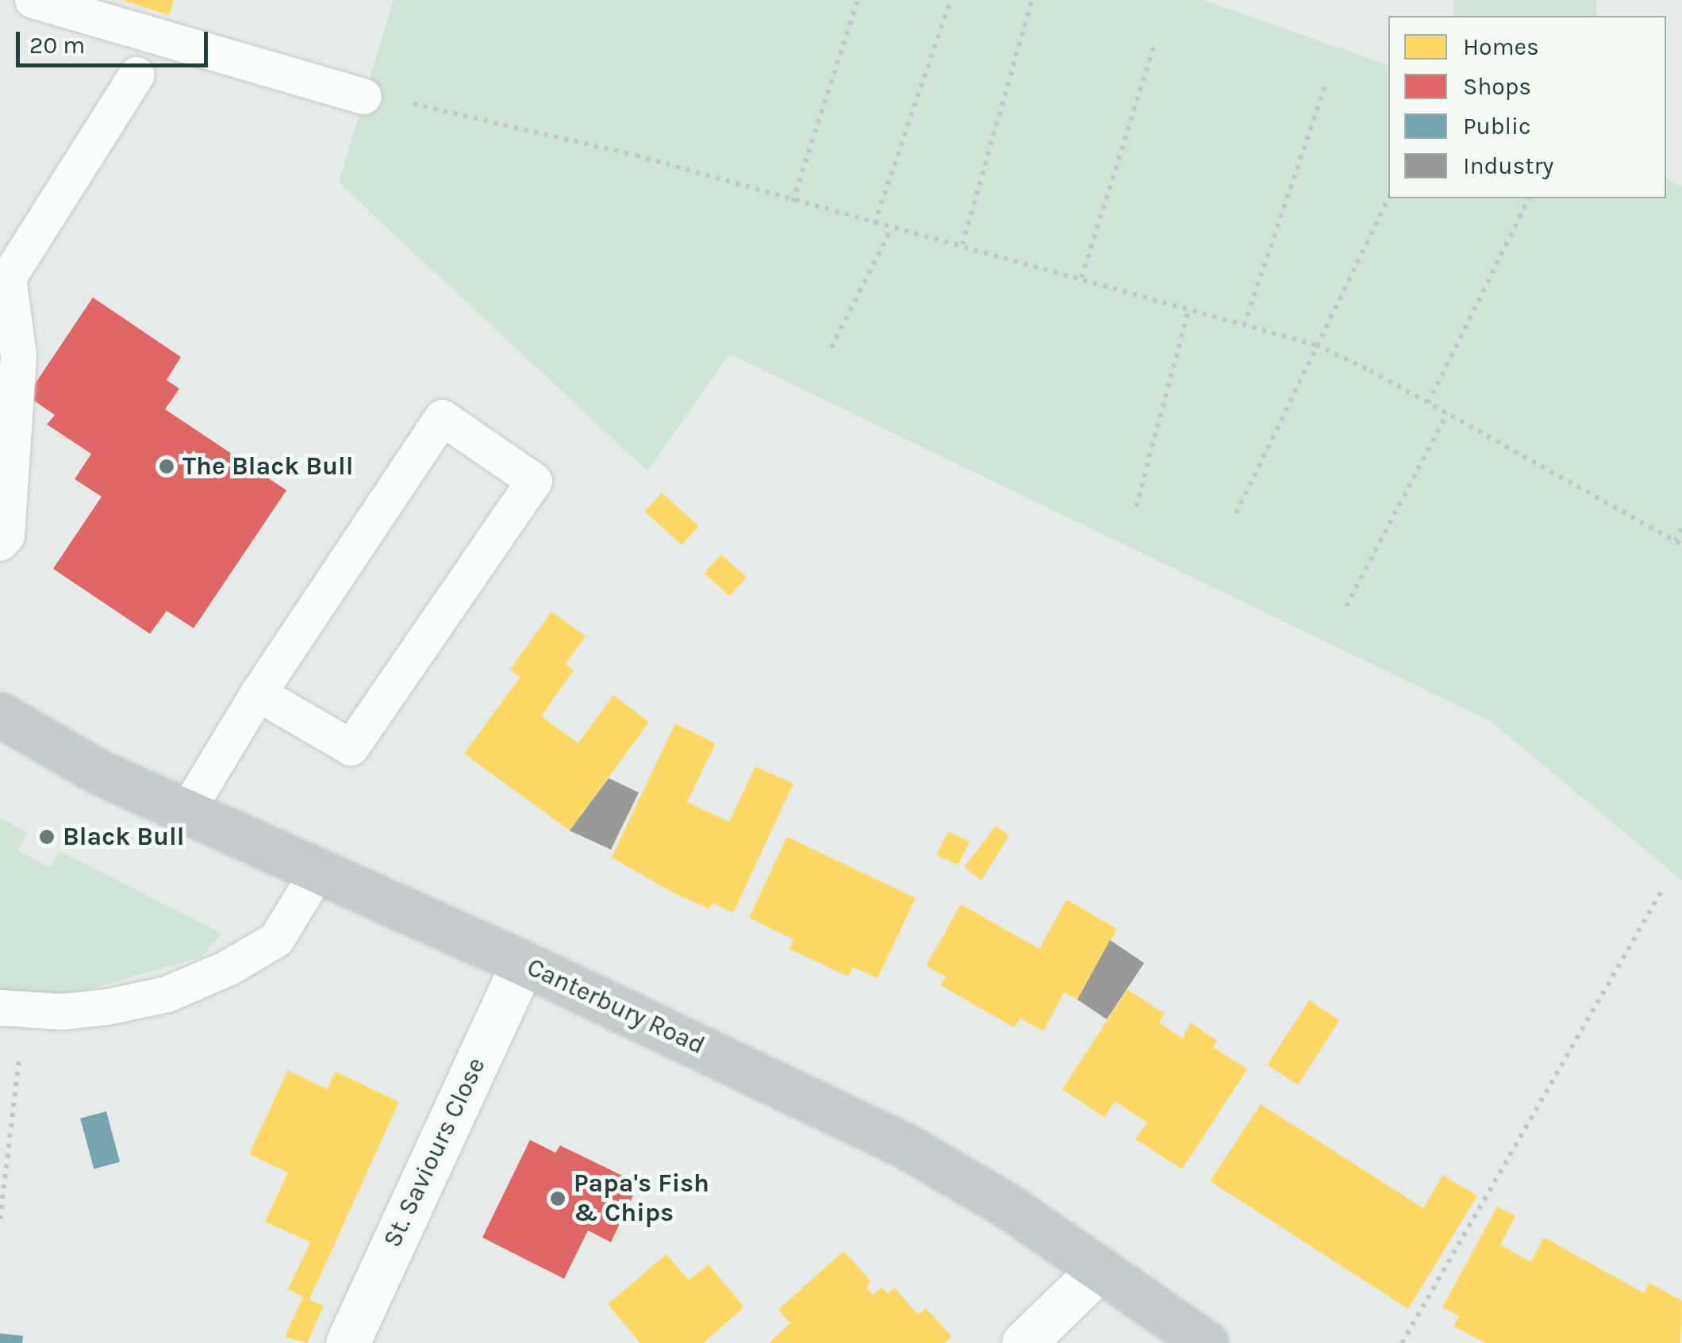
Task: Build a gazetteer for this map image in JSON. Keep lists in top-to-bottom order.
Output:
{
  "streets": {
    "highway": ["Canterbury Road"],
    "street": ["St. Saviours Close"]
  },
  "crossings": [
    ["Canterbury Road", "St. Saviours Close"]
  ],
  "places": ["The Black Bull", "Black Bull", "Papa's Fish & Chips"],
  "legend": [
    "Homes",
    "Shops",
    "Public",
    "Industry"
  ],
  "scale_bar": "20 m"
}
